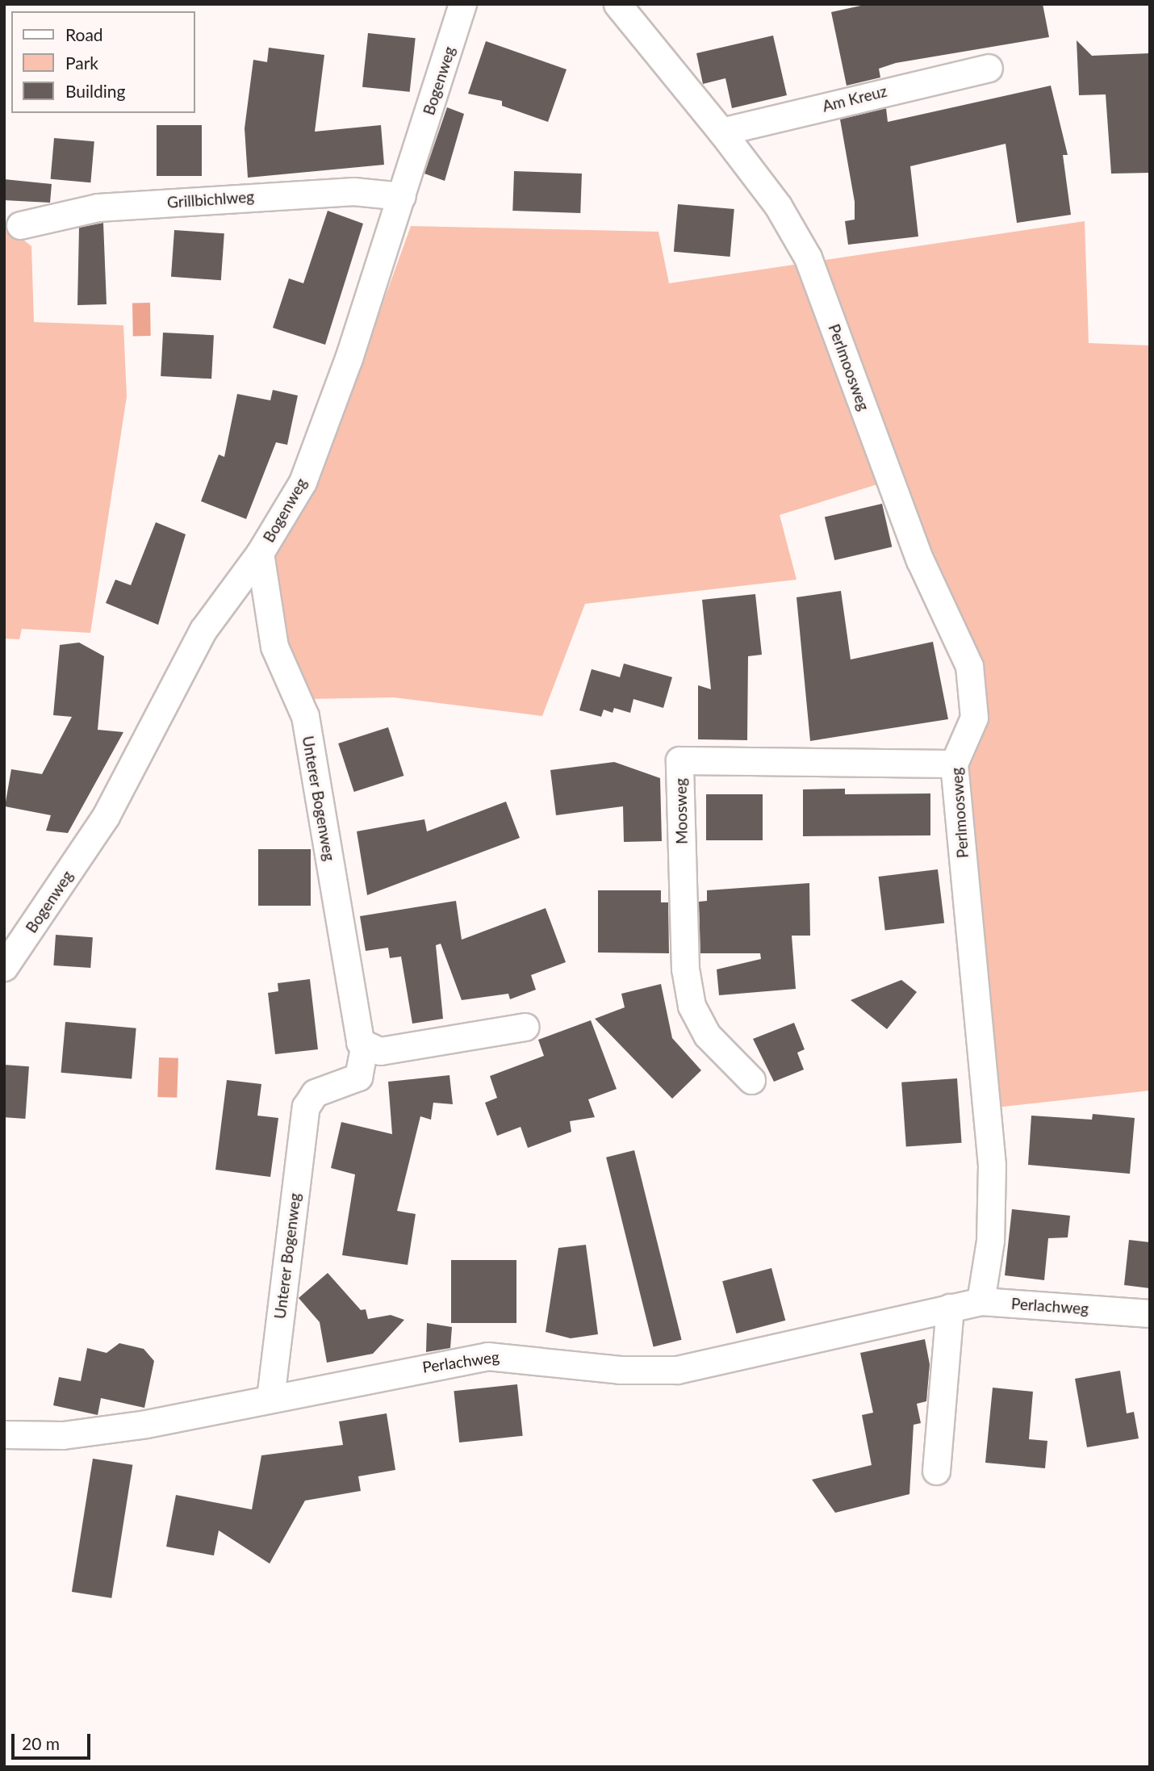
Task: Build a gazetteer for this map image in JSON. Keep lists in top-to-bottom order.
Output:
{
  "streets": {
    "street": [
      "Bogenweg",
      "Am Kreuz",
      "Grillbichlweg",
      "Perlmoosweg",
      "Unterer Bogenweg",
      "Moosweg",
      "Perlachweg"
    ]
  },
  "crossings": [
    ["Bogenweg", "Grillbichlweg"],
    ["Bogenweg", "Unterer Bogenweg"],
    ["Am Kreuz", "Perlmoosweg"],
    ["Perlmoosweg", "Moosweg"],
    ["Perlmoosweg", "Perlachweg"],
    ["Unterer Bogenweg", "Perlachweg"]
  ],
  "legend": ["Road", "Park", "Building"],
  "scale_bar": "20 m"
}
